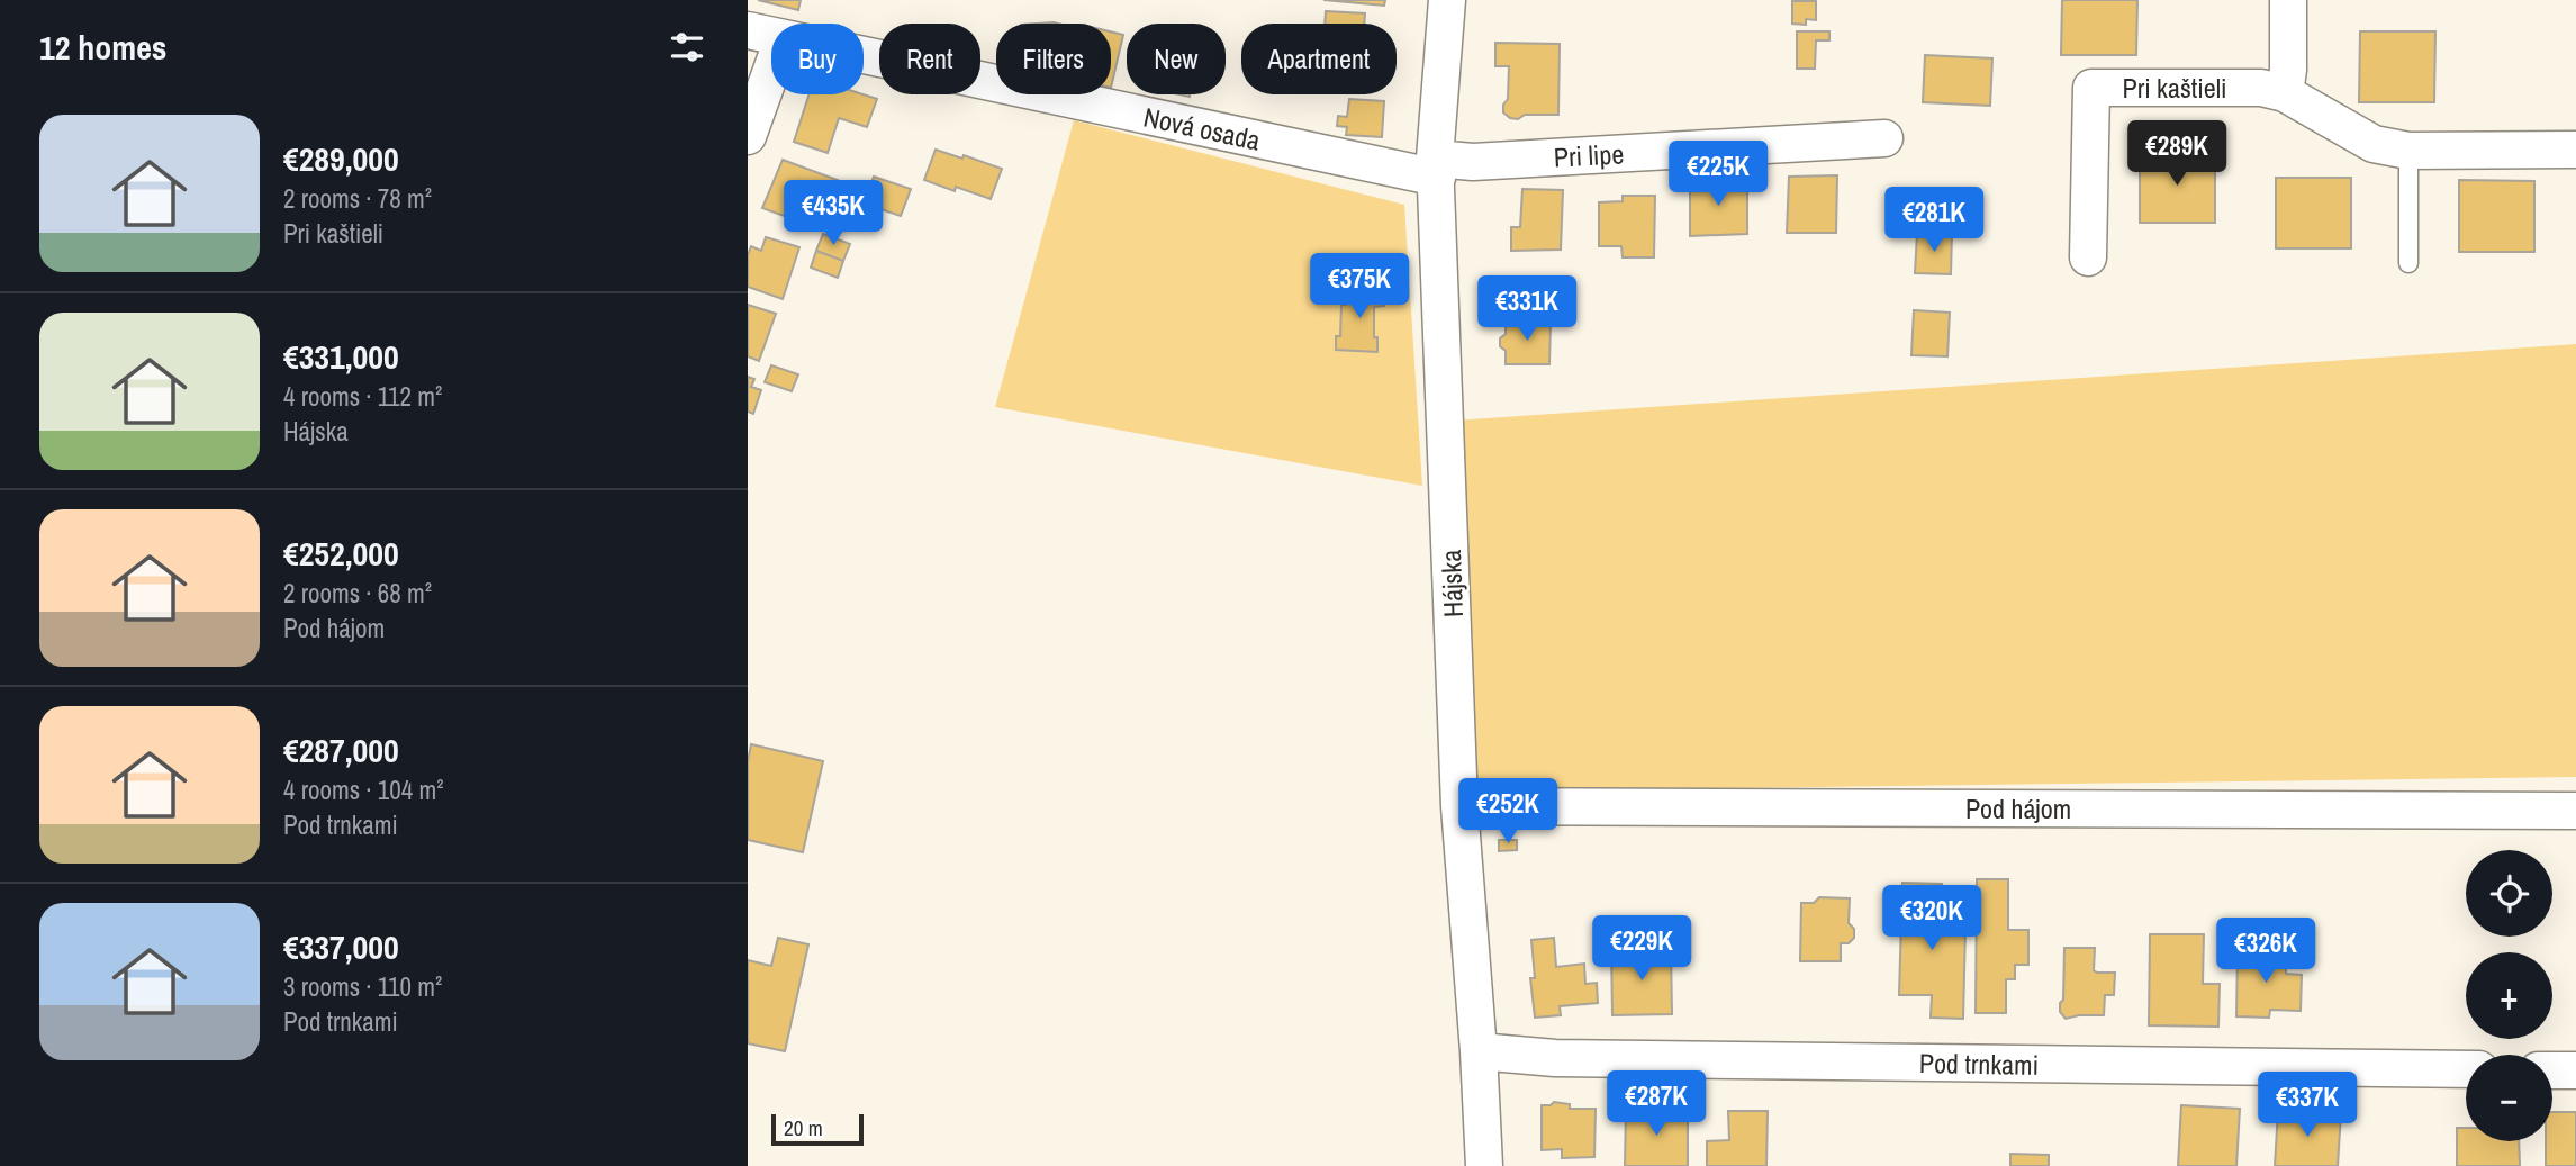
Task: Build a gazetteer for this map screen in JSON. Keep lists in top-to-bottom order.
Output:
{
  "streets": {
    "street": [
      "Pri kaštieli",
      "Nová osada",
      "Pri lipe",
      "Hájska",
      "Pod hájom",
      "Pod trnkami"
    ]
  },
  "crossings": [
    ["Nová osada", "Pri lipe"],
    ["Nová osada", "Hájska"],
    ["Pri lipe", "Hájska"],
    ["Hájska", "Pod hájom"],
    ["Hájska", "Pod trnkami"]
  ],
  "scale_bar": "20 m",
  "page": {
    "heading": "12 homes",
    "chip": [
      "Buy",
      "Rent",
      "Filters",
      "New",
      "Apartment"
    ],
    "list": [
      {
        "name": "€289,000",
        "note": "2 rooms · 78 m² · Pri kaštieli"
      },
      {
        "name": "€331,000",
        "note": "4 rooms · 112 m² · Hájska"
      },
      {
        "name": "€252,000",
        "note": "2 rooms · 68 m² · Pod hájom"
      },
      {
        "name": "€287,000",
        "note": "4 rooms · 104 m² · Pod trnkami"
      },
      {
        "name": "€337,000",
        "note": "3 rooms · 110 m² · Pod trnkami"
      }
    ],
    "price": [
      "€289K",
      "€225K",
      "€435K",
      "€281K",
      "€375K",
      "€331K",
      "€252K",
      "€320K",
      "€229K",
      "€326K",
      "€287K",
      "€337K"
    ],
    "map_buttons": ["+", "−"],
    "scale": "20 m"
  }
}
